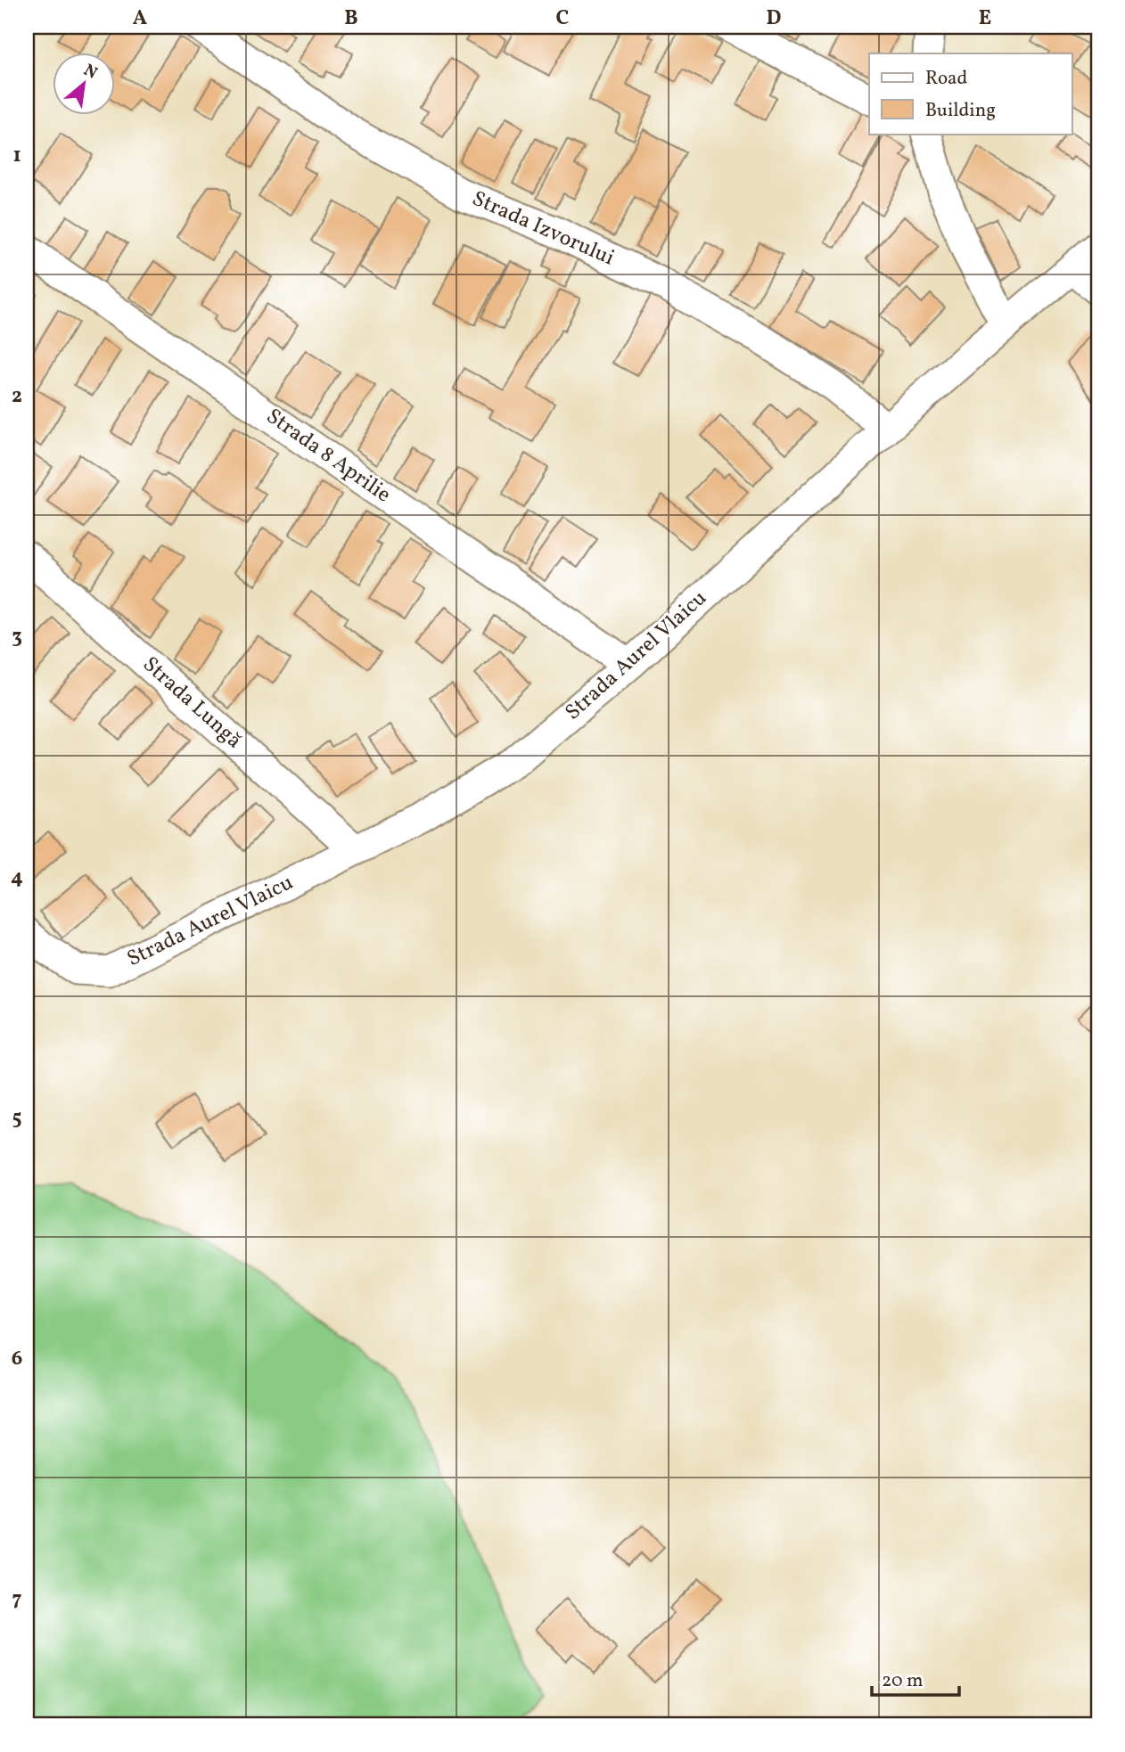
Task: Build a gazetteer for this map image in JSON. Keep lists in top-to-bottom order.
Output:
{
  "streets": {
    "street": [
      "Strada Izvorului",
      "Strada 8 Aprilie",
      "Strada Aurel Vlaicu",
      "Strada Lungă"
    ]
  },
  "crossings": [
    ["Strada Izvorului", "Strada Aurel Vlaicu"],
    ["Strada 8 Aprilie", "Strada Aurel Vlaicu"],
    ["Strada Aurel Vlaicu", "Strada Lungă"]
  ],
  "legend": ["Road", "Building"],
  "scale_bar": "20 m",
  "north": "top right",
  "grid": {
    "columns": [
      "A",
      "B",
      "C",
      "D",
      "E"
    ],
    "rows": [
      "1",
      "2",
      "3",
      "4",
      "5",
      "6",
      "7"
    ]
  }
}
